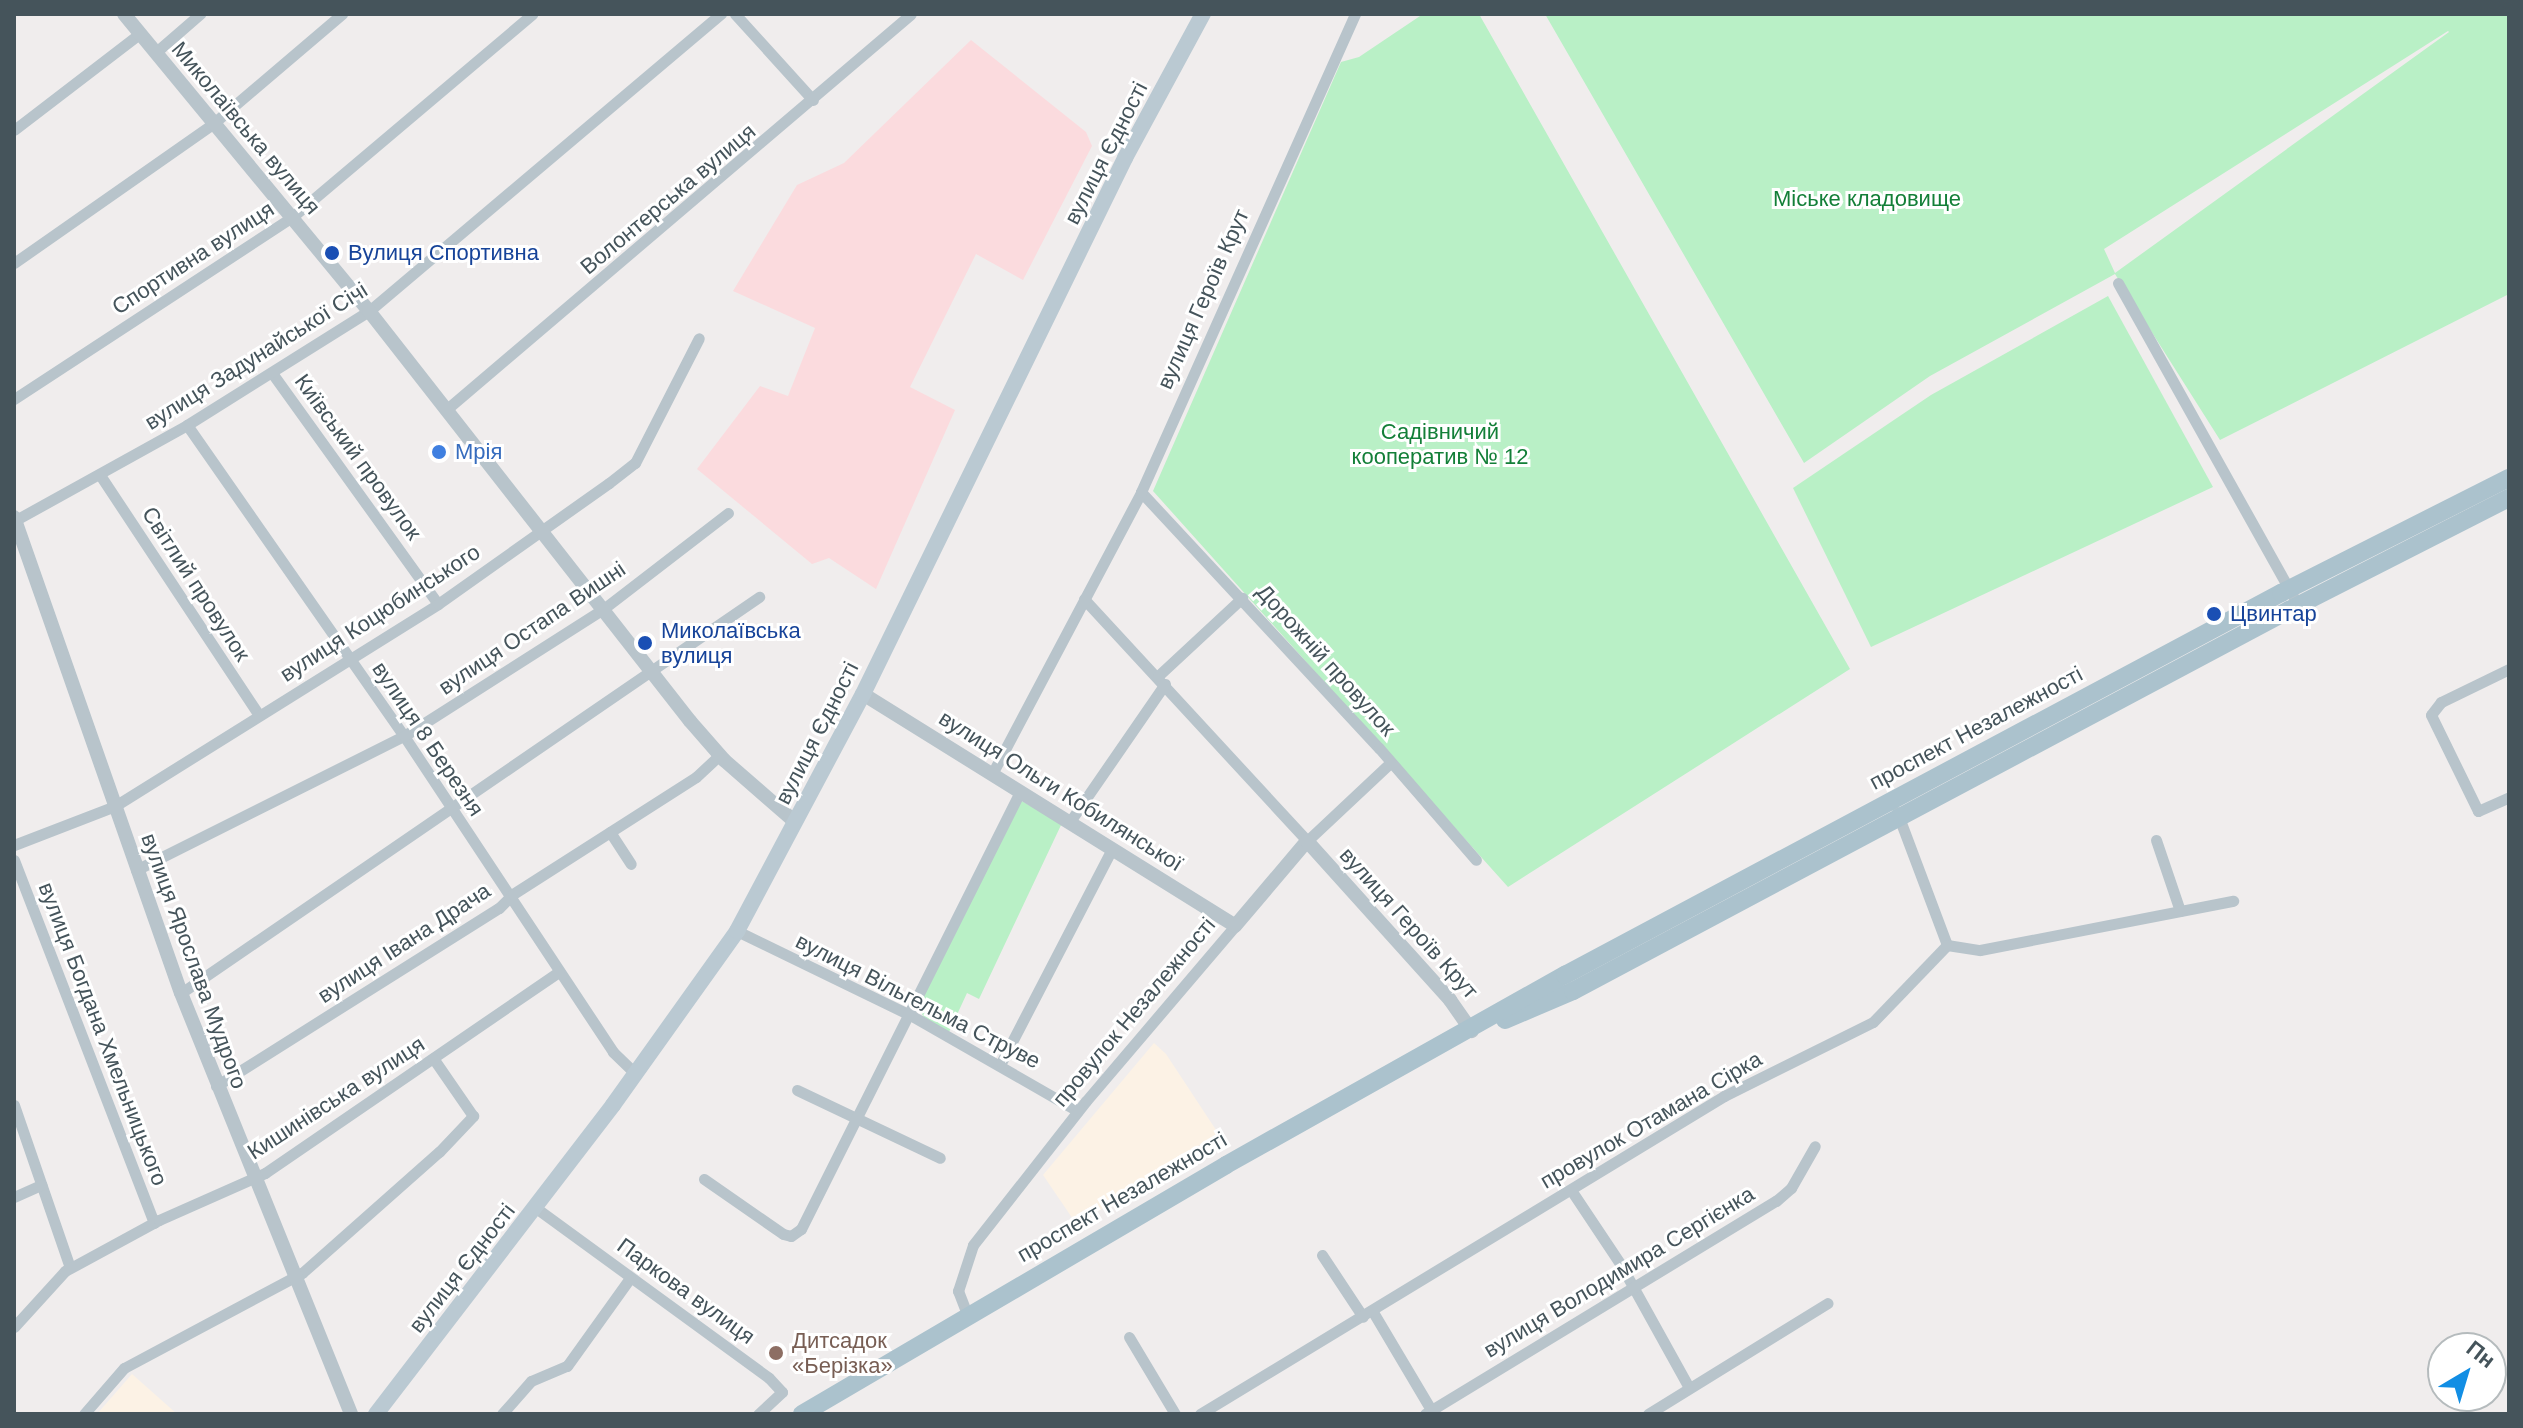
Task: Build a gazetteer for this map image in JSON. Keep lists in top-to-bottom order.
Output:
{
  "streets": {
    "main road": ["вулиця Єдності", "проспект Незалежності"],
    "street": [
      "Миколаївська вулиця",
      "Волонтерська вулиця",
      "Спортивна вулиця",
      "вулиця Героїв Крут",
      "вулиця Задунайської Січі",
      "Київський провулок",
      "Світлий провулок",
      "вулиця Коцюбинського",
      "вулиця Остапа Вишні",
      "Дорожній провулок",
      "вулиця 8 Березня",
      "вулиця Ольги Кобилянської",
      "вулиця Івана Драча",
      "вулиця Ярослава Мудрого",
      "вулиця Вільгельма Струве",
      "провулок Незалежності",
      "вулиця Богдана Хмельницького",
      "Кишинівська вулиця",
      "провулок Отамана Сірка",
      "вулиця Володимира Сергієнка",
      "Паркова вулиця"
    ]
  },
  "crossings": [
    ["Миколаївська вулиця", "вулиця Єдності"],
    ["Миколаївська вулиця", "Волонтерська вулиця"],
    ["Миколаївська вулиця", "Спортивна вулиця"],
    ["Миколаївська вулиця", "вулиця Задунайської Січі"],
    ["Миколаївська вулиця", "вулиця Коцюбинського"],
    ["Миколаївська вулиця", "вулиця Остапа Вишні"],
    ["Миколаївська вулиця", "вулиця Івана Драча"],
    ["вулиця Єдності", "вулиця 8 Березня"],
    ["вулиця Єдності", "вулиця Ольги Кобилянської"],
    ["вулиця Єдності", "вулиця Вільгельма Струве"],
    ["вулиця Єдності", "Паркова вулиця"],
    ["вулиця Героїв Крут", "Дорожній провулок"],
    ["вулиця Героїв Крут", "проспект Незалежності"],
    ["вулиця Героїв Крут", "вулиця Ольги Кобилянської"],
    ["вулиця Героїв Крут", "провулок Незалежності"],
    ["вулиця Задунайської Січі", "Київський провулок"],
    ["вулиця Задунайської Січі", "Світлий провулок"],
    ["вулиця Задунайської Січі", "вулиця 8 Березня"],
    ["вулиця Задунайської Січі", "вулиця Ярослава Мудрого"],
    ["Київський провулок", "вулиця Коцюбинського"],
    ["Світлий провулок", "вулиця Коцюбинського"],
    ["вулиця Коцюбинського", "вулиця 8 Березня"],
    ["вулиця Коцюбинського", "вулиця Ярослава Мудрого"],
    ["вулиця Остапа Вишні", "вулиця 8 Березня"],
    ["вулиця Остапа Вишні", "вулиця Ярослава Мудрого"],
    ["Дорожній провулок", "провулок Незалежності"],
    ["проспект Незалежності", "провулок Незалежності"],
    ["вулиця 8 Березня", "вулиця Івана Драча"],
    ["вулиця 8 Березня", "Кишинівська вулиця"],
    ["вулиця Ольги Кобилянської", "провулок Незалежності"],
    ["вулиця Івана Драча", "вулиця Ярослава Мудрого"],
    ["вулиця Ярослава Мудрого", "Кишинівська вулиця"],
    ["вулиця Вільгельма Струве", "провулок Незалежності"],
    ["вулиця Богдана Хмельницького", "Кишинівська вулиця"]
  ],
  "parks": ["Міське кладовище", "Садівничий кооператив № 12"],
  "places": [
    "Вулиця Спортивна",
    "Мрія",
    "Цвинтар",
    "Миколаївська вулиця",
    "Дитсадок «Берізка»"
  ],
  "north": "top right"
}
